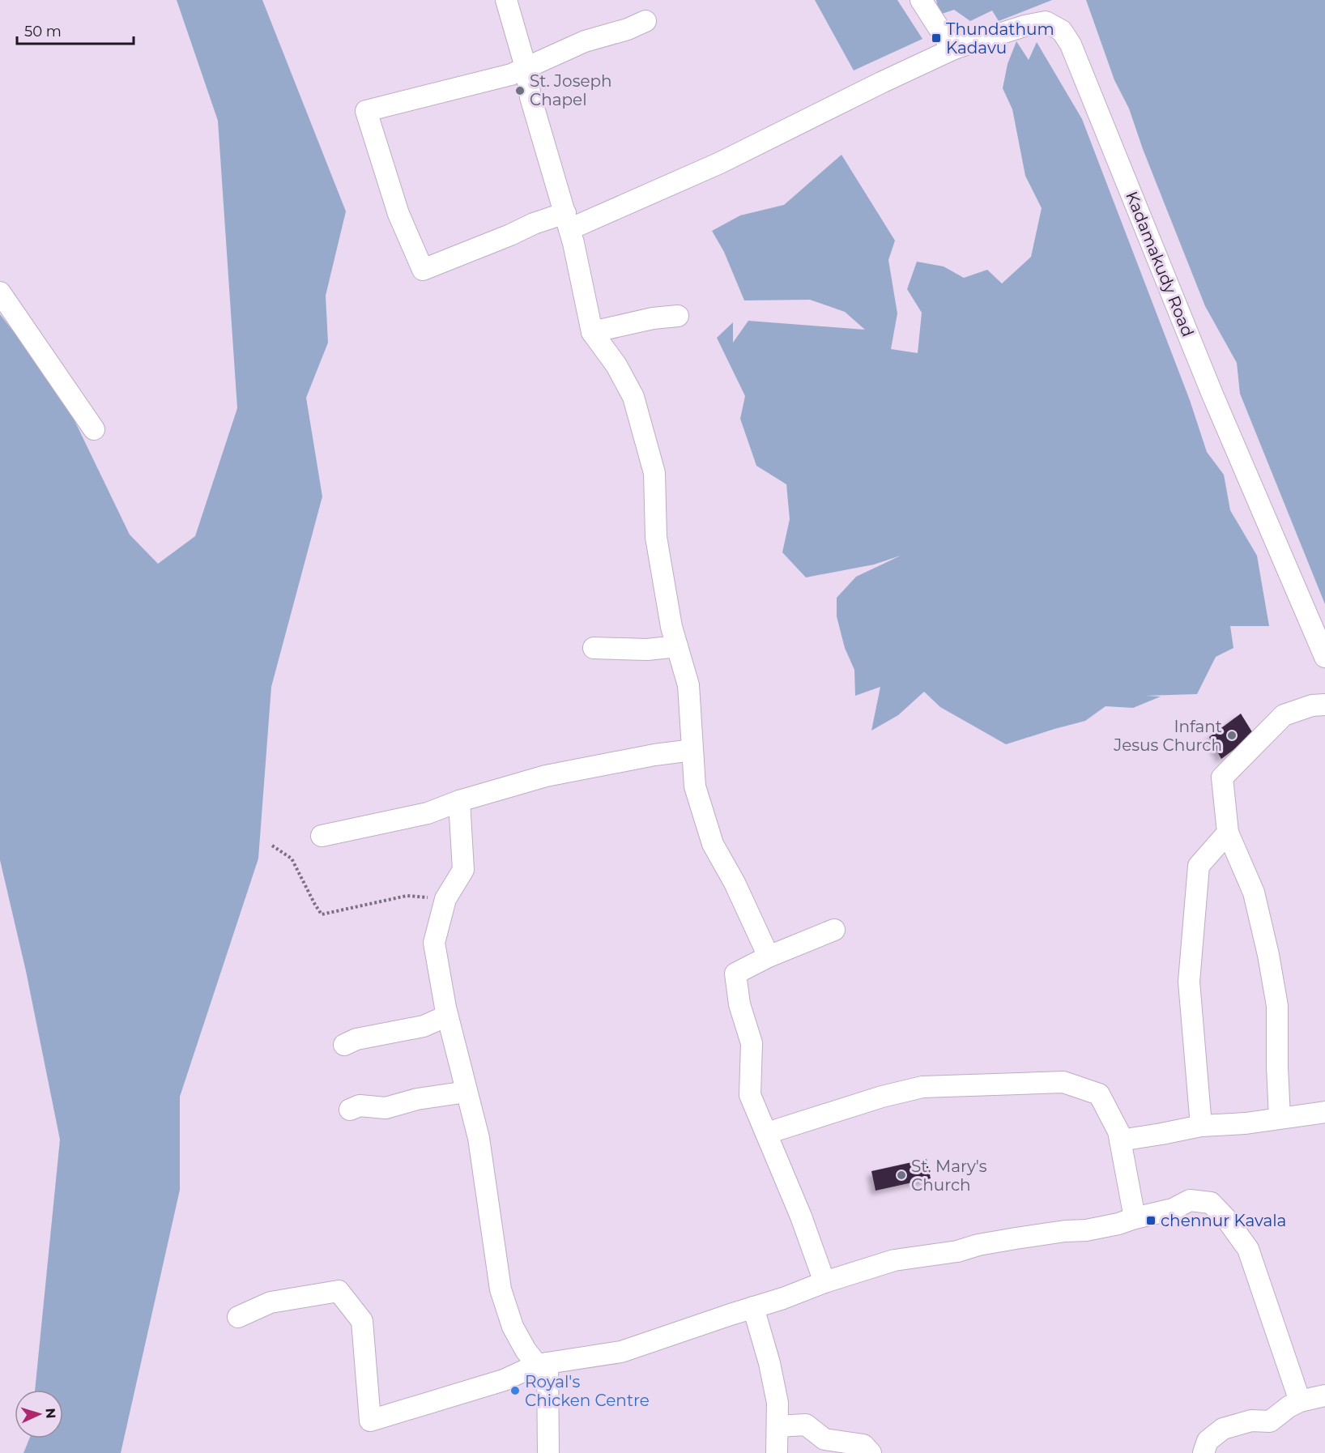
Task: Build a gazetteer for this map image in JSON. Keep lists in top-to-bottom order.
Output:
{
  "streets": {
    "street": ["Kadamakudy Road"]
  },
  "places": {
    "transit": ["Thundathum Kadavu", "chennur Kavala"],
    "other": [
      "St. Joseph Chapel",
      "Infant Jesus Church",
      "St. Mary's Church",
      "Royal's Chicken Centre"
    ]
  },
  "scale_bar": "50 m",
  "north": "right"
}
